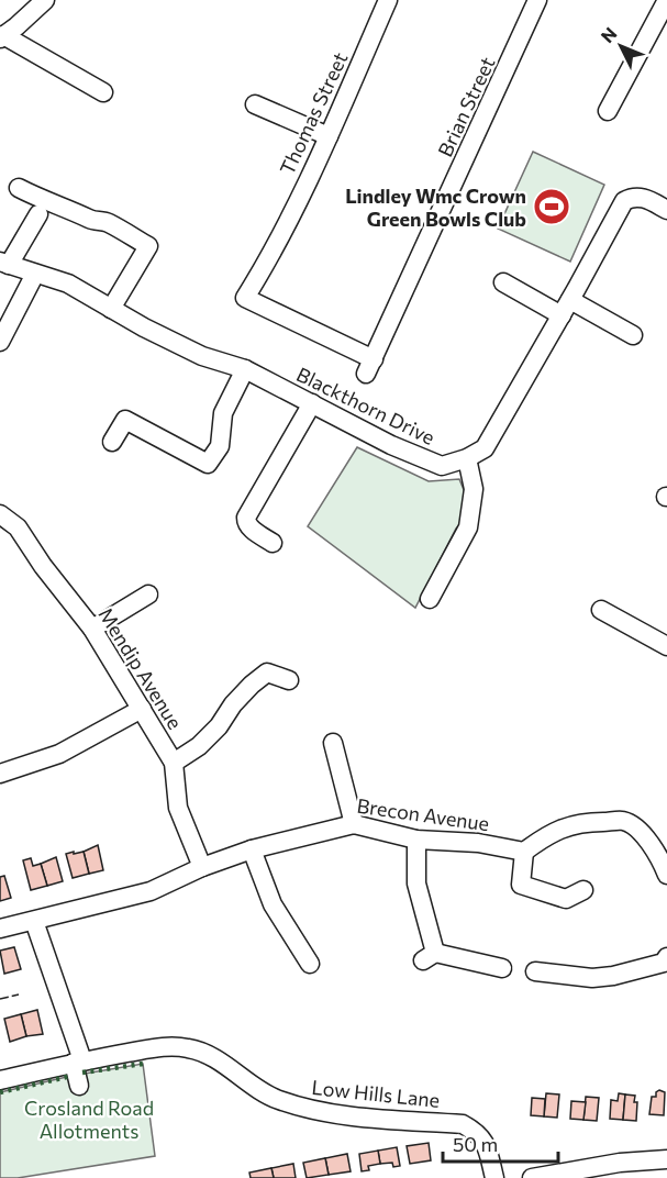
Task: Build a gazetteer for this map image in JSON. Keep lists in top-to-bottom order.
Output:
{
  "streets": {
    "street": [
      "Brian Street",
      "Thomas Street",
      "Blackthorn Drive",
      "Mendip Avenue",
      "Brecon Avenue",
      "Low Hills Lane"
    ]
  },
  "crossings": [
    ["Brian Street", "Thomas Street"],
    ["Mendip Avenue", "Brecon Avenue"]
  ],
  "parks": ["Crosland Road Allotments"],
  "places": {
    "sports": ["Lindley Wmc Crown Green Bowls Club"]
  },
  "scale_bar": "50 m",
  "north": "top left"
}
